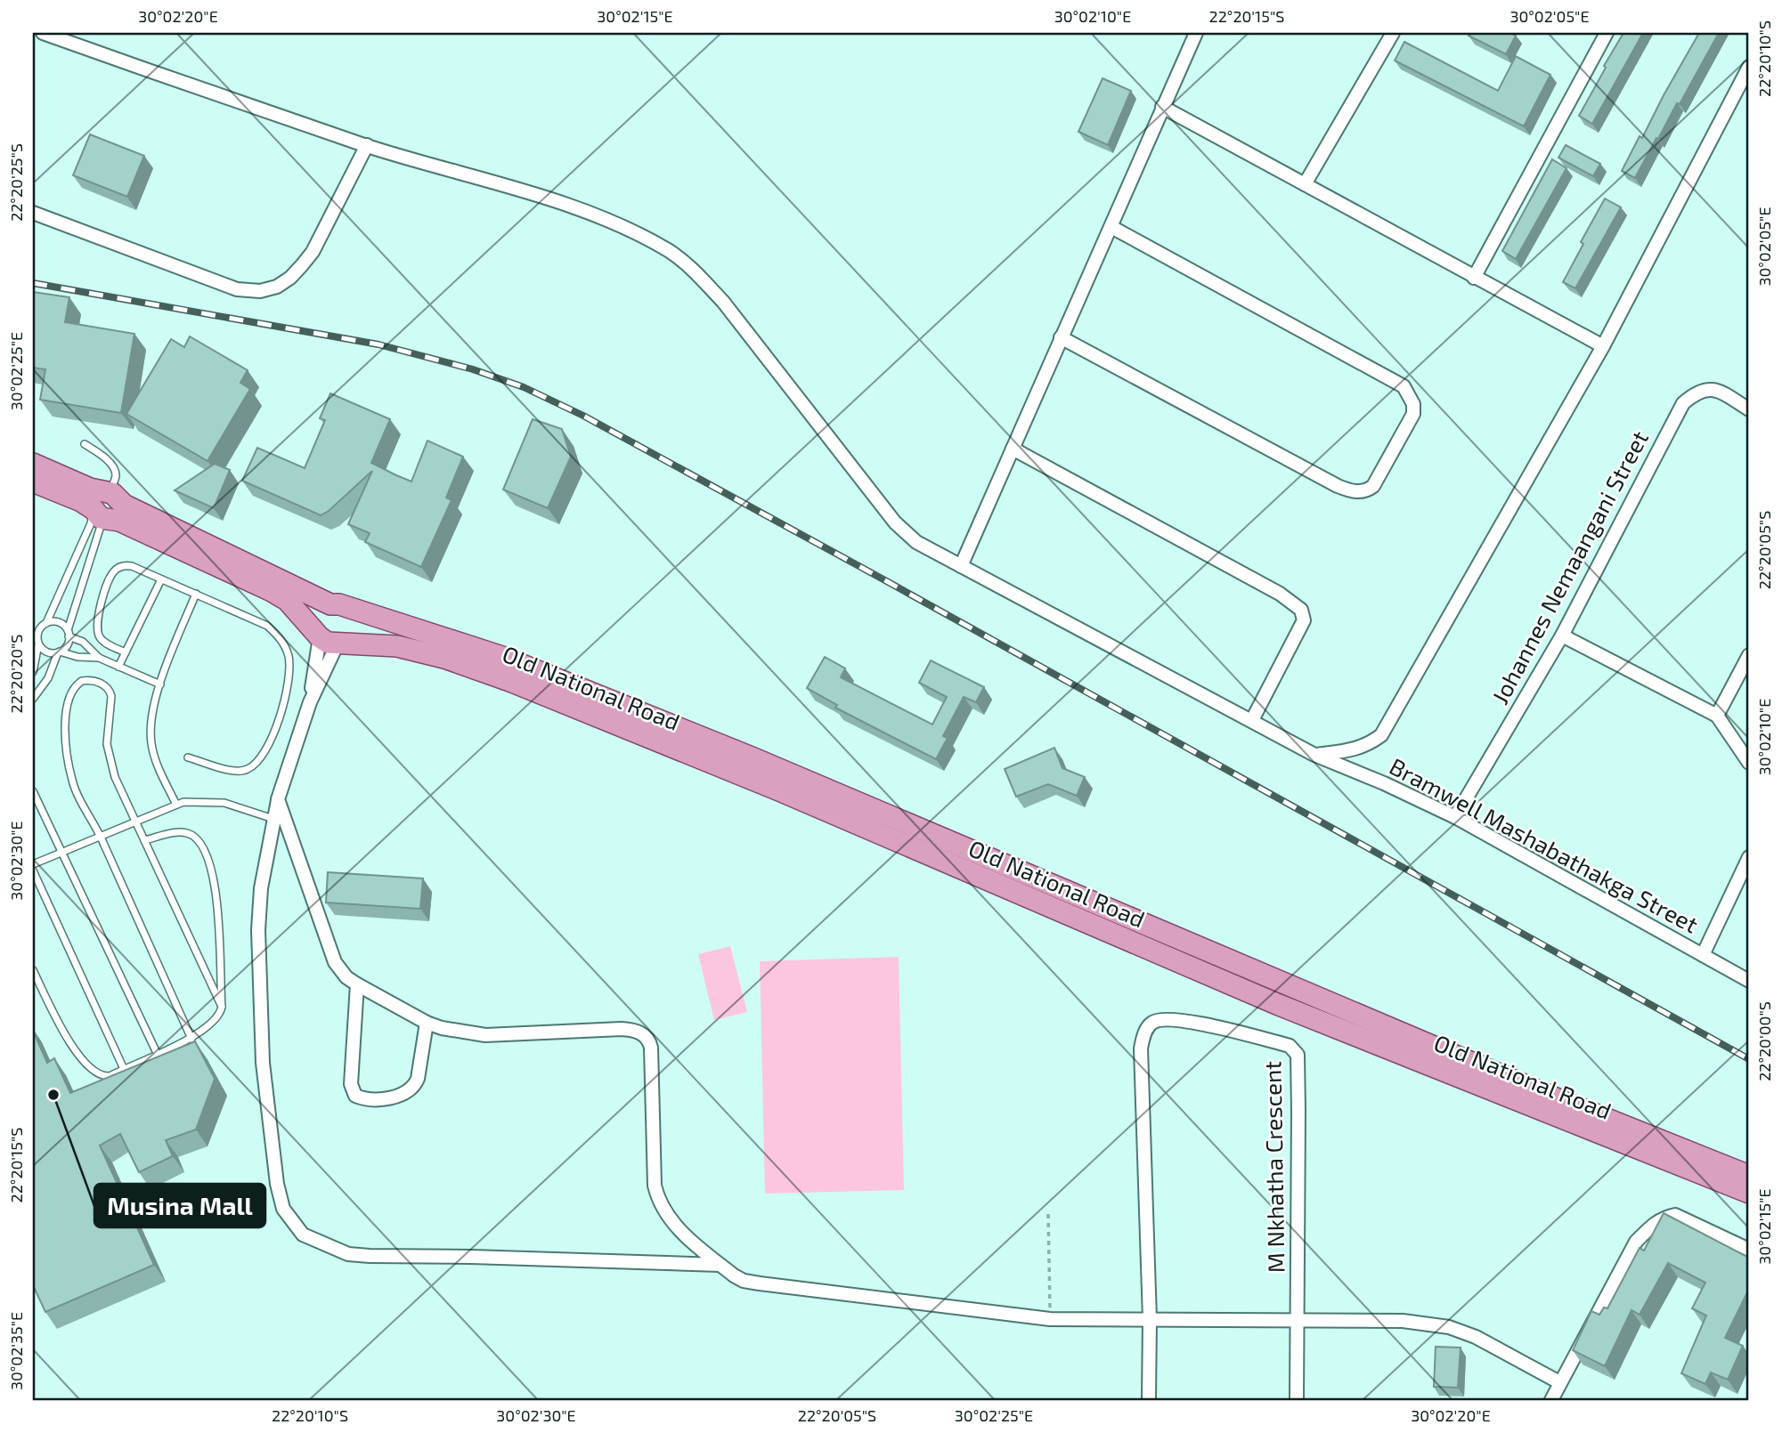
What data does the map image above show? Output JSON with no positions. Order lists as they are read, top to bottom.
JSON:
{
  "streets": {
    "main road": ["Old National Road"],
    "street": ["Johannes Nemaangani Street", "Bramwell Mashabathakga Street", "M Nkhatha Crescent"]
  },
  "crossings": [
    ["Johannes Nemaangani Street", "Bramwell Mashabathakga Street"]
  ],
  "places": ["Musina Mall"],
  "coordinates": [
    "30°02'20\"E",
    "30°02'15\"E",
    "30°02'10\"E",
    "22°20'15\"S",
    "30°02'05\"E",
    "22°20'10\"S",
    "22°20'25\"S",
    "30°02'25\"E",
    "22°20'05\"S",
    "22°20'20\"S",
    "30°02'30\"E",
    "22°20'00\"S",
    "30°02'35\"E"
  ]
}
